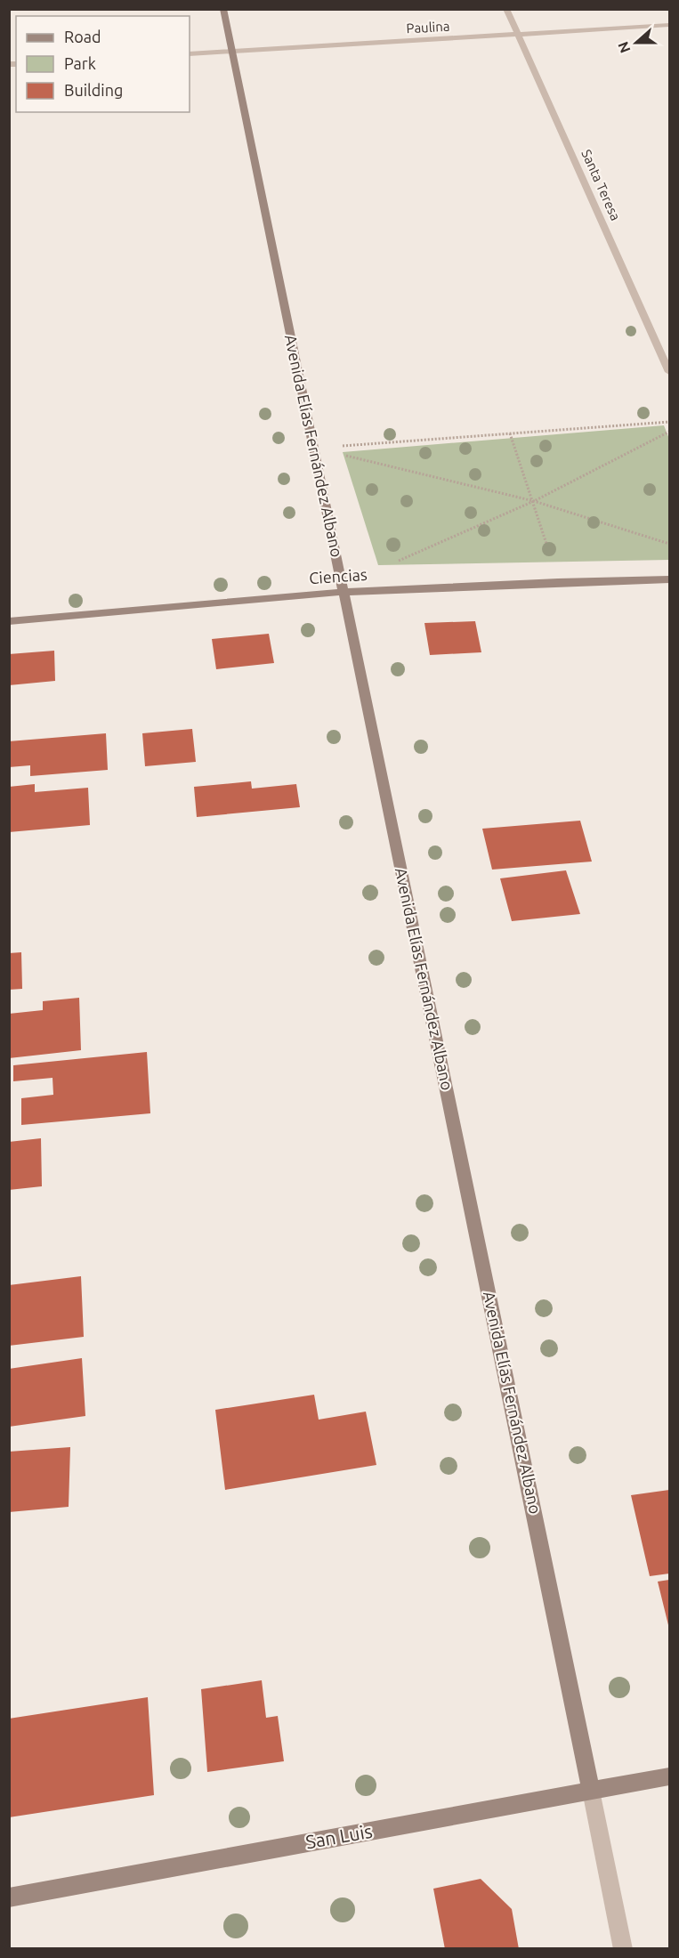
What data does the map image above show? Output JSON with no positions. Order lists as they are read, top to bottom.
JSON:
{
  "streets": {
    "street": [
      "Paulina",
      "Santa Teresa",
      "Avenida Elías Fernández Albano",
      "Ciencias",
      "San Luis"
    ]
  },
  "crossings": [
    ["Paulina", "Santa Teresa"],
    ["Paulina", "Avenida Elías Fernández Albano"],
    ["Avenida Elías Fernández Albano", "Ciencias"],
    ["Avenida Elías Fernández Albano", "San Luis"]
  ],
  "legend": ["Road", "Park", "Building"],
  "north": "left"
}
